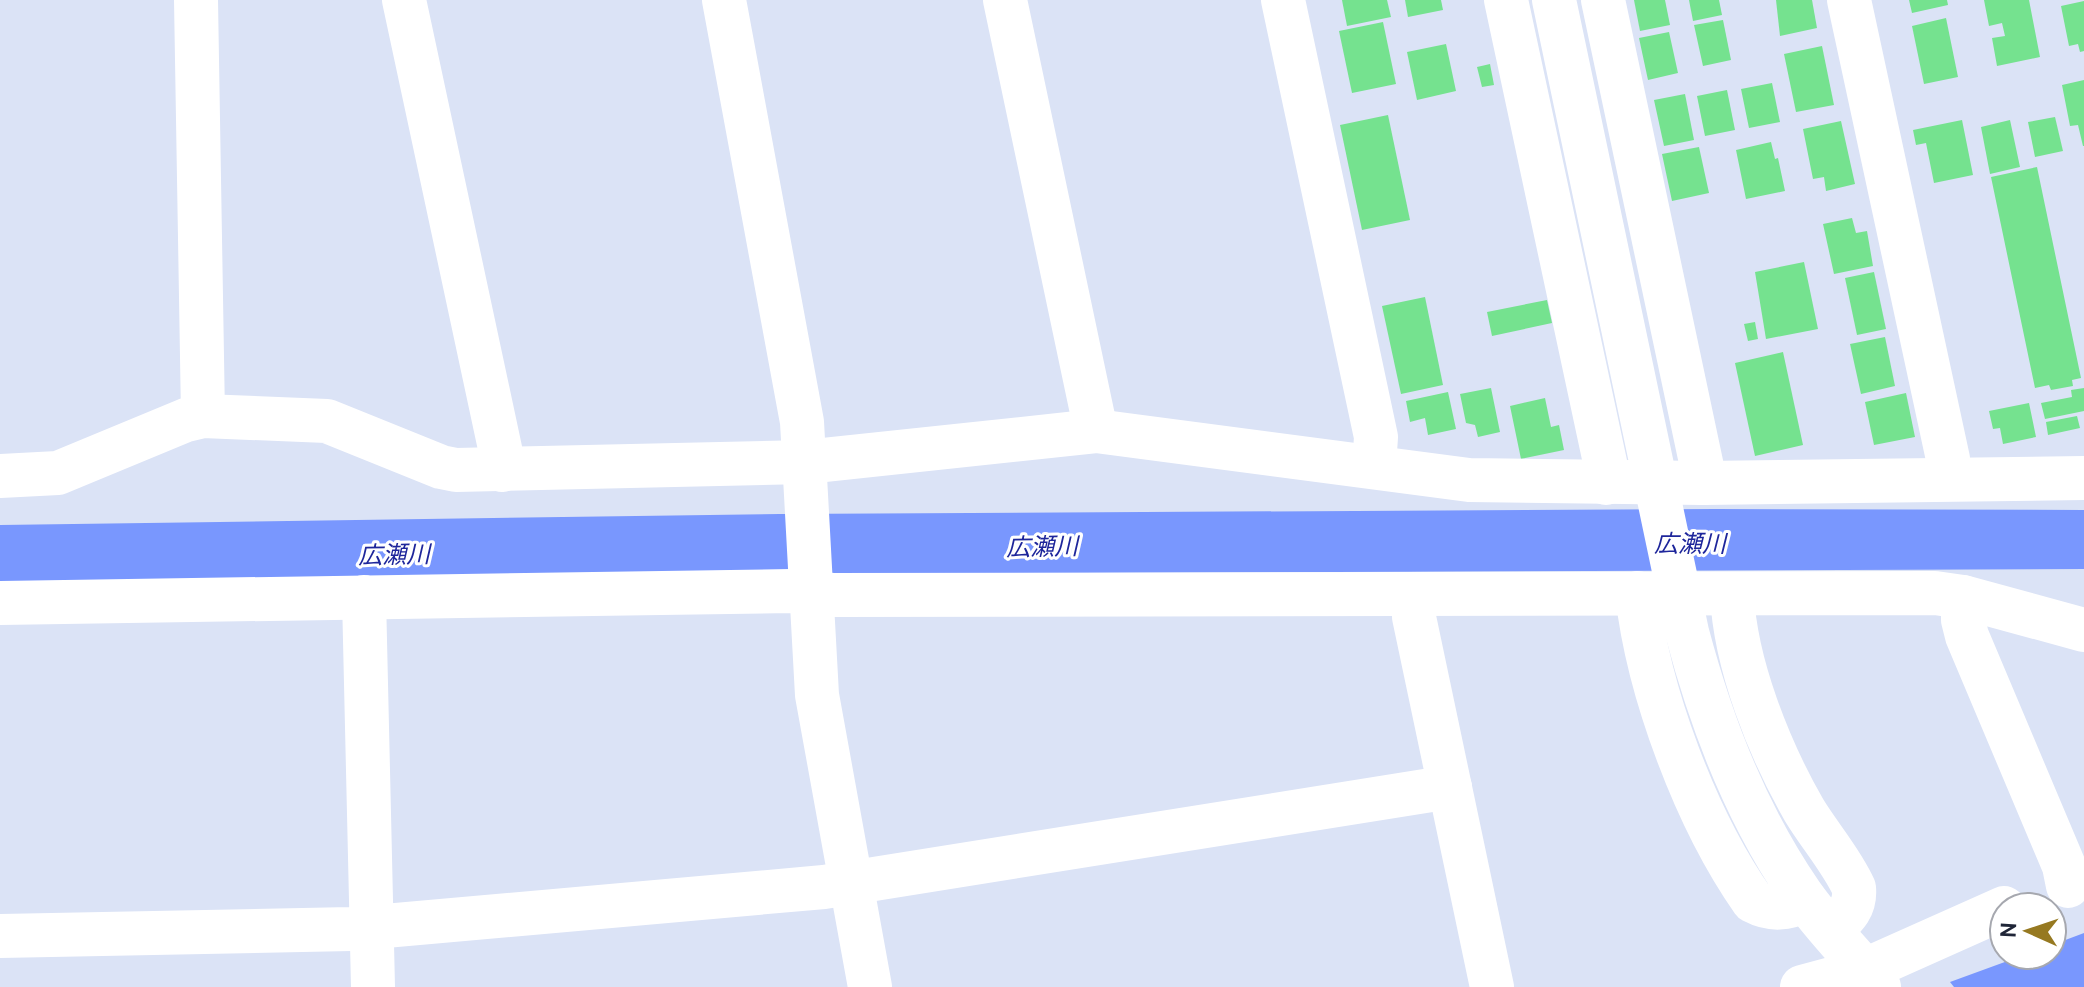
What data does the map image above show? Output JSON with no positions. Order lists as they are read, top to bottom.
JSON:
{
  "water": ["広瀬川"],
  "north": "left"
}
